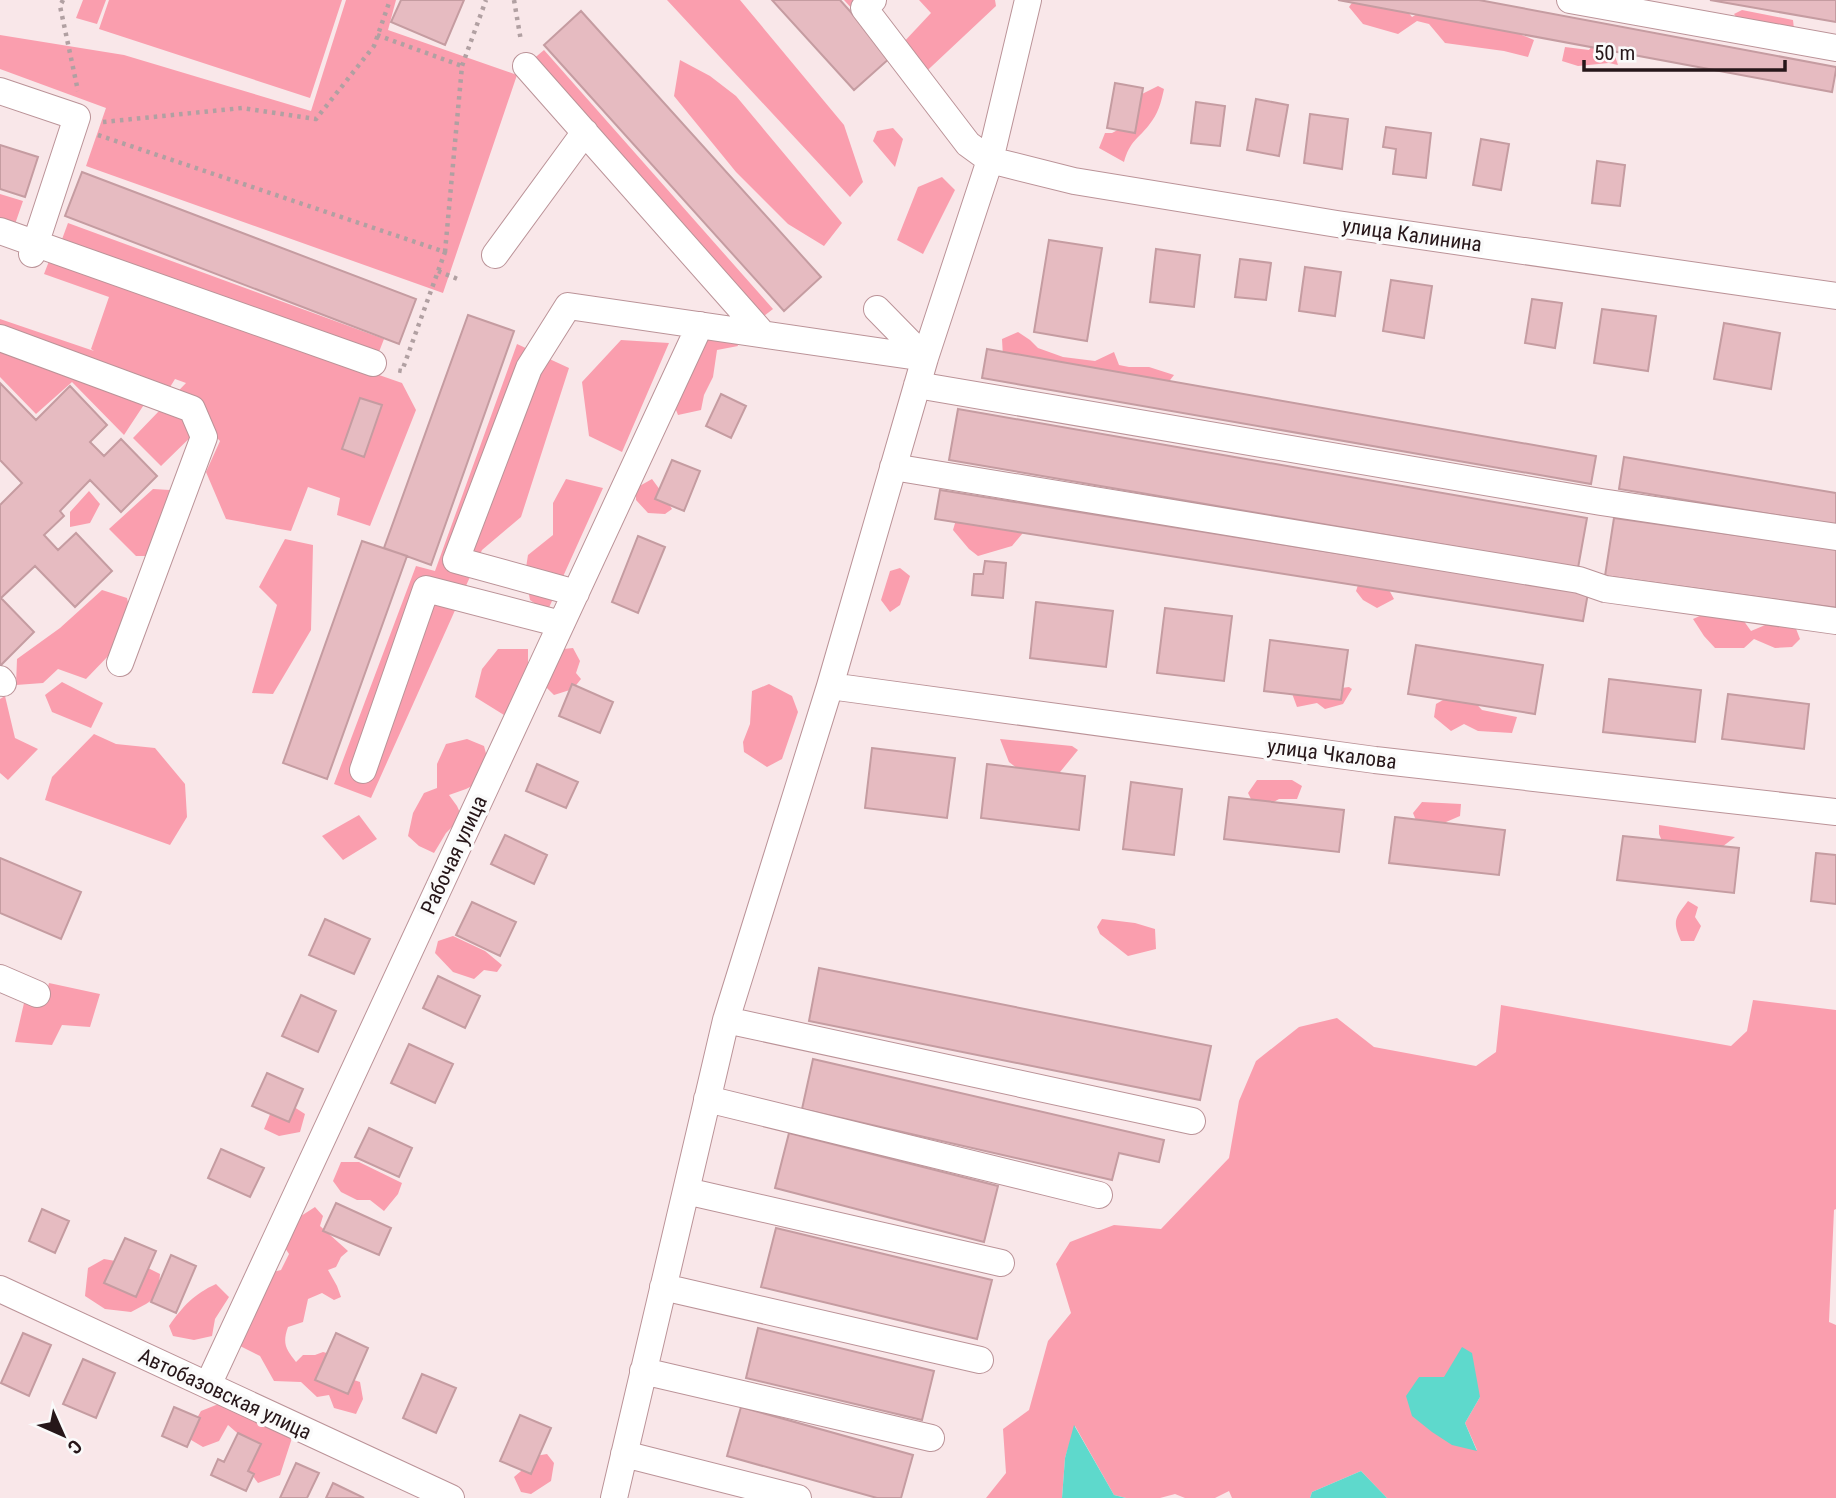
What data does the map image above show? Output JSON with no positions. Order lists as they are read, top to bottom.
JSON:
{
  "streets": {
    "street": [
      "улица Калинина",
      "улица Чкалова",
      "Рабочая улица",
      "Автобазовская улица"
    ]
  },
  "crossings": [
    ["Рабочая улица", "Автобазовская улица"]
  ],
  "scale_bar": "50 m",
  "north": "bottom right"
}
